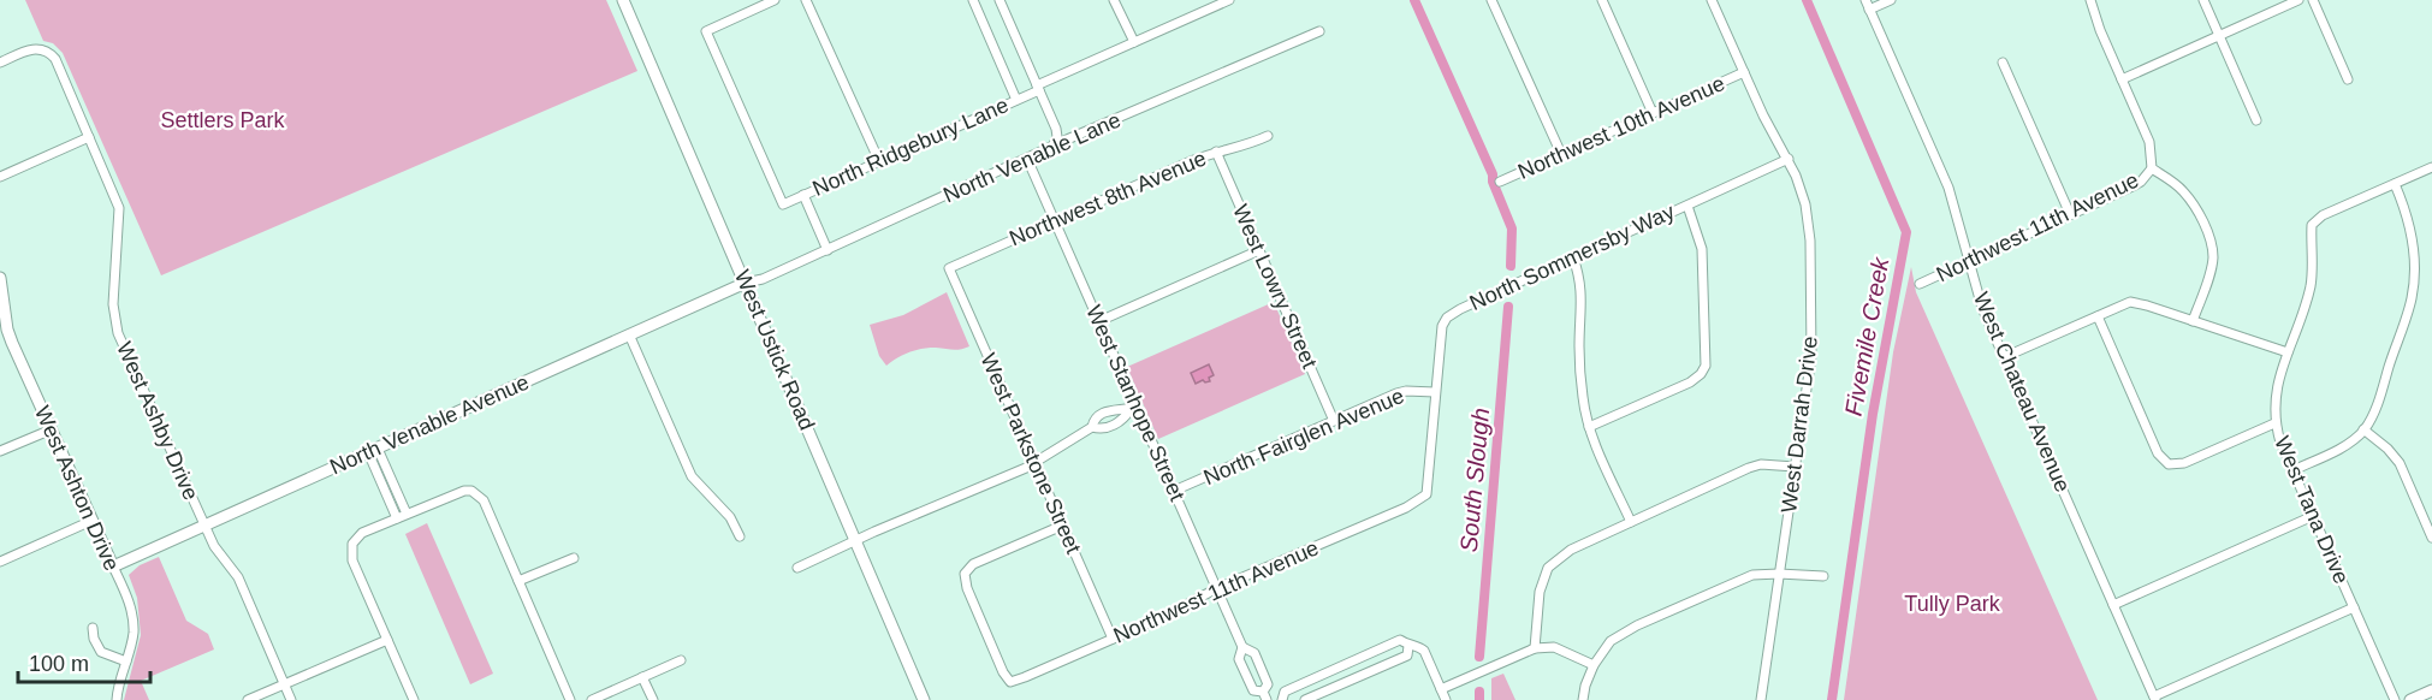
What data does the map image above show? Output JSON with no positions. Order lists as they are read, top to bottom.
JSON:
{
  "streets": {
    "street": [
      "Northwest 10th Avenue",
      "North Ridgebury Lane",
      "North Venable Lane",
      "Northwest 8th Avenue",
      "Northwest 11th Avenue",
      "North Sommersby Way",
      "West Lowry Street",
      "West Ustick Road",
      "West Chateau Avenue",
      "West Stanhope Street",
      "West Ashby Drive",
      "North Venable Avenue",
      "West Darrah Drive",
      "North Fairglen Avenue",
      "West Parkstone Street",
      "West Ashton Drive",
      "West Tana Drive"
    ]
  },
  "crossings": [
    ["Northwest 10th Avenue", "West Darrah Drive"],
    ["North Venable Lane", "West Ustick Road"],
    ["North Venable Lane", "West Stanhope Street"],
    ["North Venable Lane", "North Venable Avenue"],
    ["Northwest 8th Avenue", "West Lowry Street"],
    ["Northwest 8th Avenue", "West Stanhope Street"],
    ["Northwest 8th Avenue", "West Parkstone Street"],
    ["Northwest 11th Avenue", "North Sommersby Way"],
    ["Northwest 11th Avenue", "West Chateau Avenue"],
    ["Northwest 11th Avenue", "West Stanhope Street"],
    ["Northwest 11th Avenue", "West Parkstone Street"],
    ["North Sommersby Way", "West Darrah Drive"],
    ["North Sommersby Way", "North Fairglen Avenue"],
    ["West Lowry Street", "North Fairglen Avenue"],
    ["West Ustick Road", "North Venable Avenue"],
    ["West Stanhope Street", "North Fairglen Avenue"],
    ["West Ashby Drive", "North Venable Avenue"],
    ["North Venable Avenue", "West Ashton Drive"]
  ],
  "water": ["Fivemile Creek", "South Slough"],
  "parks": ["Settlers Park", "Tully Park"],
  "scale_bar": "100 m"
}
